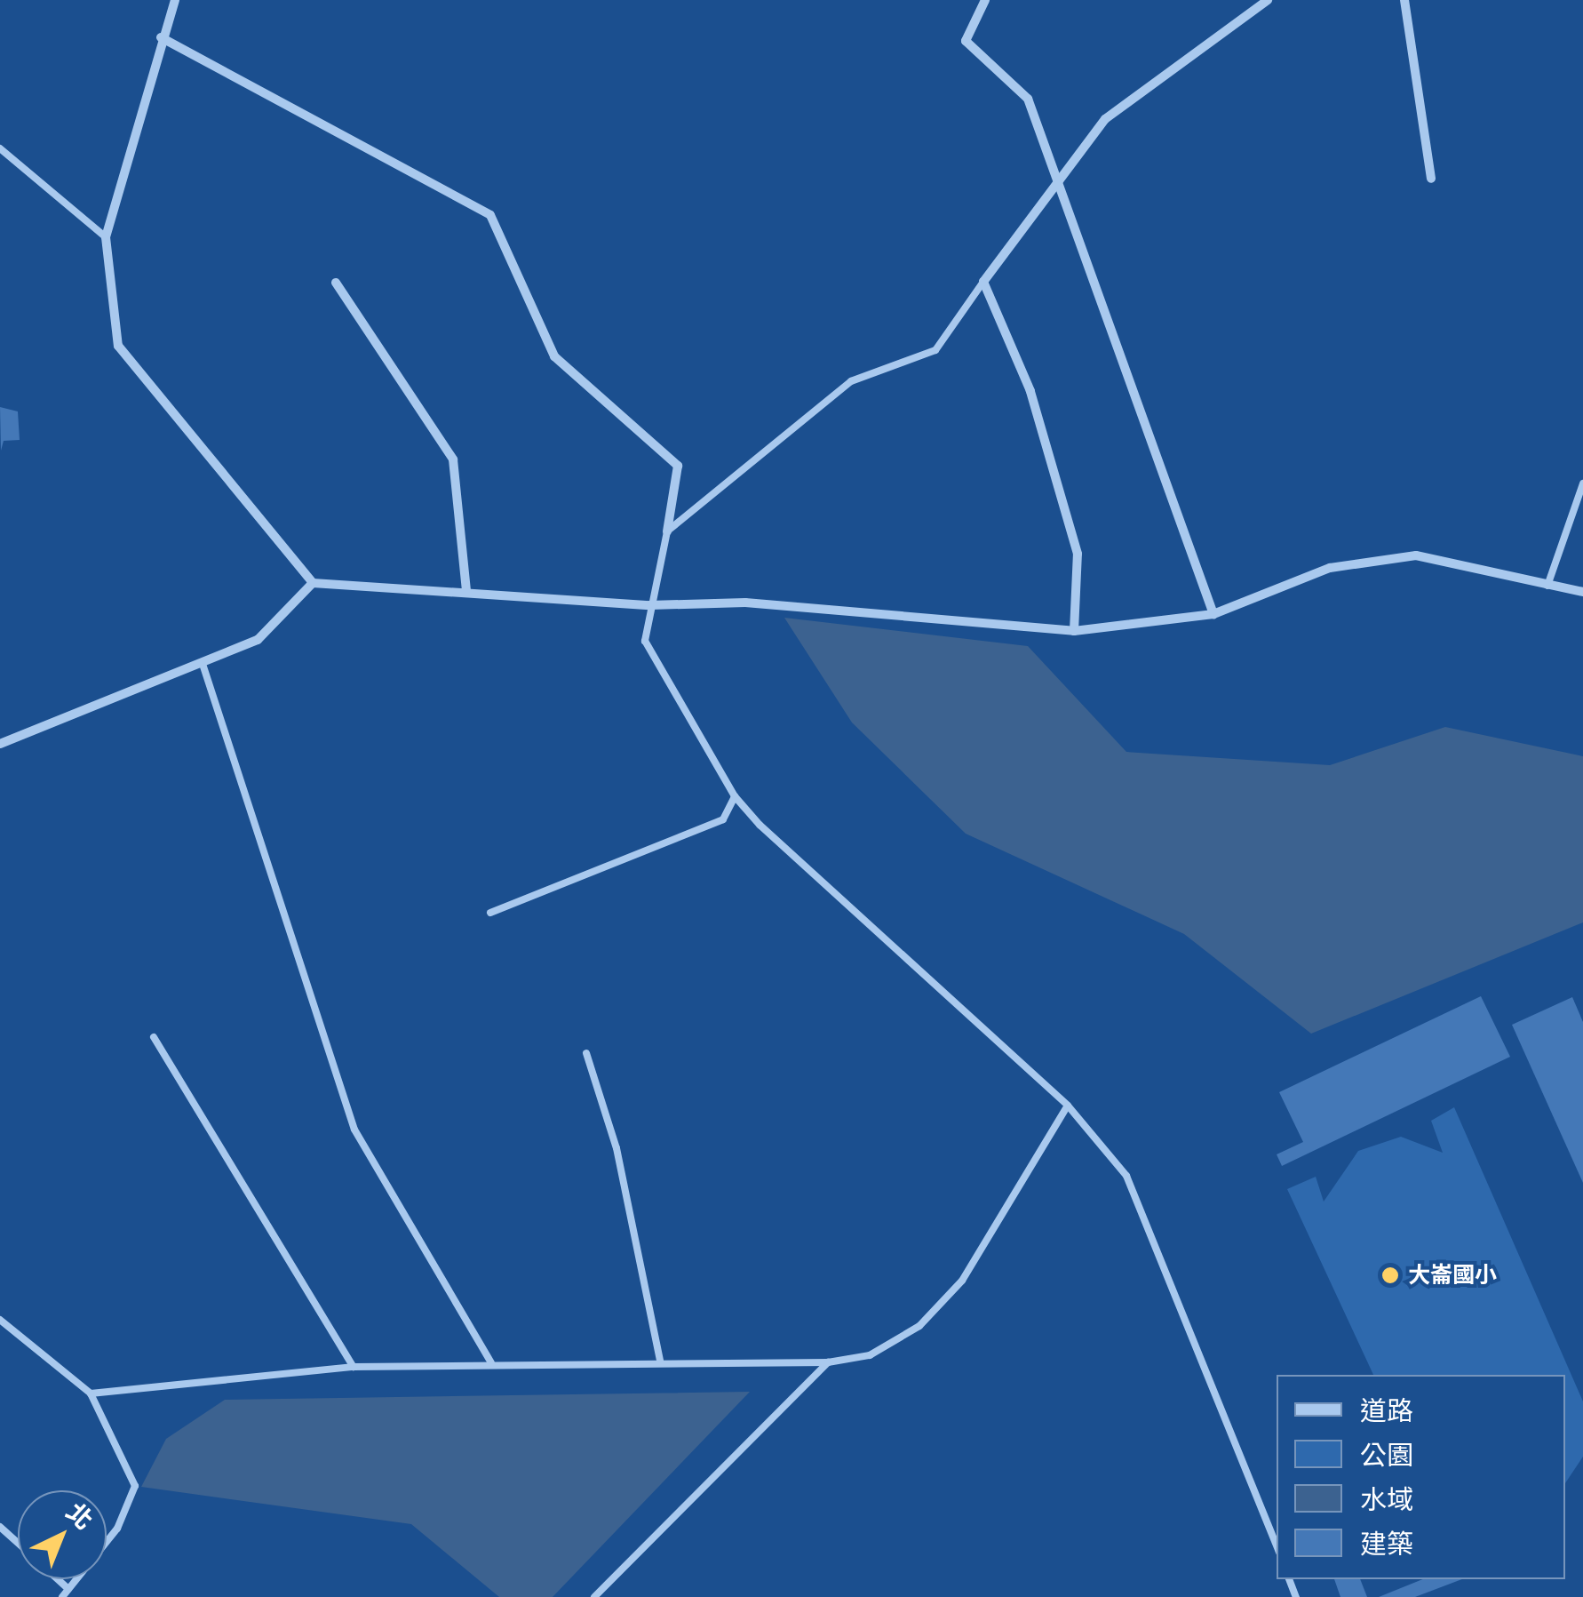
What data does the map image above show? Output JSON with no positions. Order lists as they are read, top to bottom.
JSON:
{
  "places": ["大崙國小"],
  "legend": [
    "道路",
    "公園",
    "水域",
    "建築"
  ],
  "north": "top right"
}
